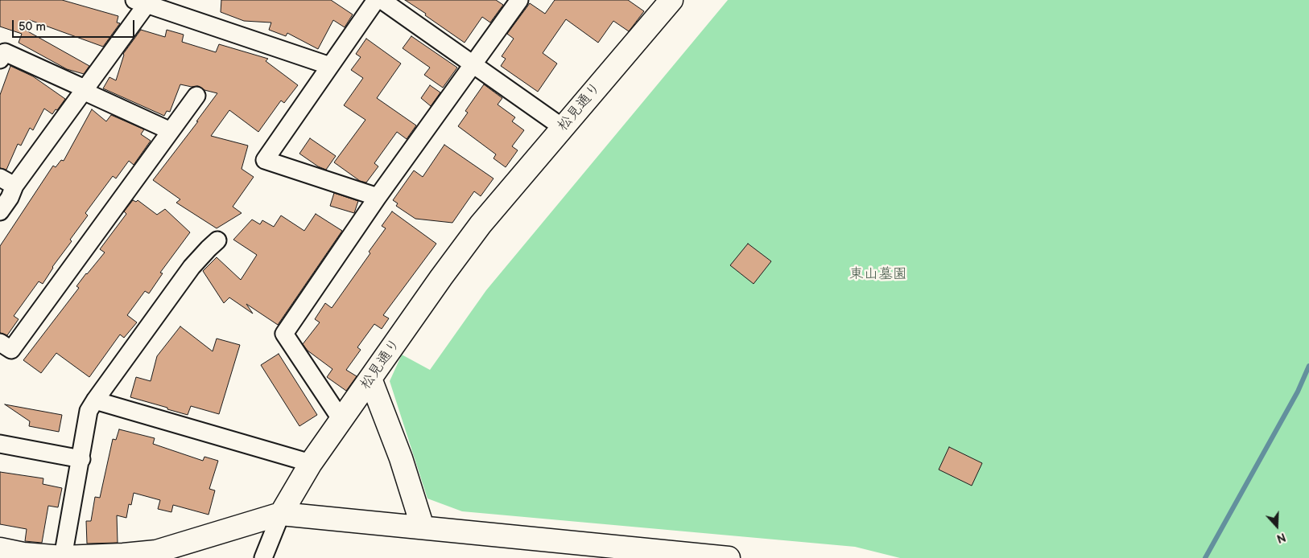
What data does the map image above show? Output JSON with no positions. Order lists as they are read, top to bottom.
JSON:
{
  "streets": {
    "street": ["松見通り"]
  },
  "parks": ["東山墓園"],
  "scale_bar": "50 m",
  "north": "bottom"
}
